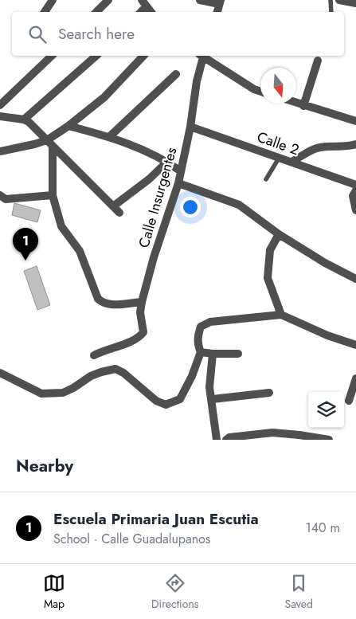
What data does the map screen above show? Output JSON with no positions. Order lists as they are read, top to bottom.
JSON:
{
  "streets": {
    "street": ["Calle 2", "Calle Insurgentes"]
  },
  "crossings": [
    ["Calle 2", "Calle Insurgentes"]
  ],
  "north": "bottom",
  "page": {
    "search": "Search here",
    "pins": "1",
    "heading": "Nearby",
    "list": [
      {
        "mark": "1",
        "name": "Escuela Primaria Juan Escutia",
        "note": "School · Calle Guadalupanos",
        "value": "140 m"
      }
    ],
    "nav": ["Map", "Directions", "Saved"]
  }
}
